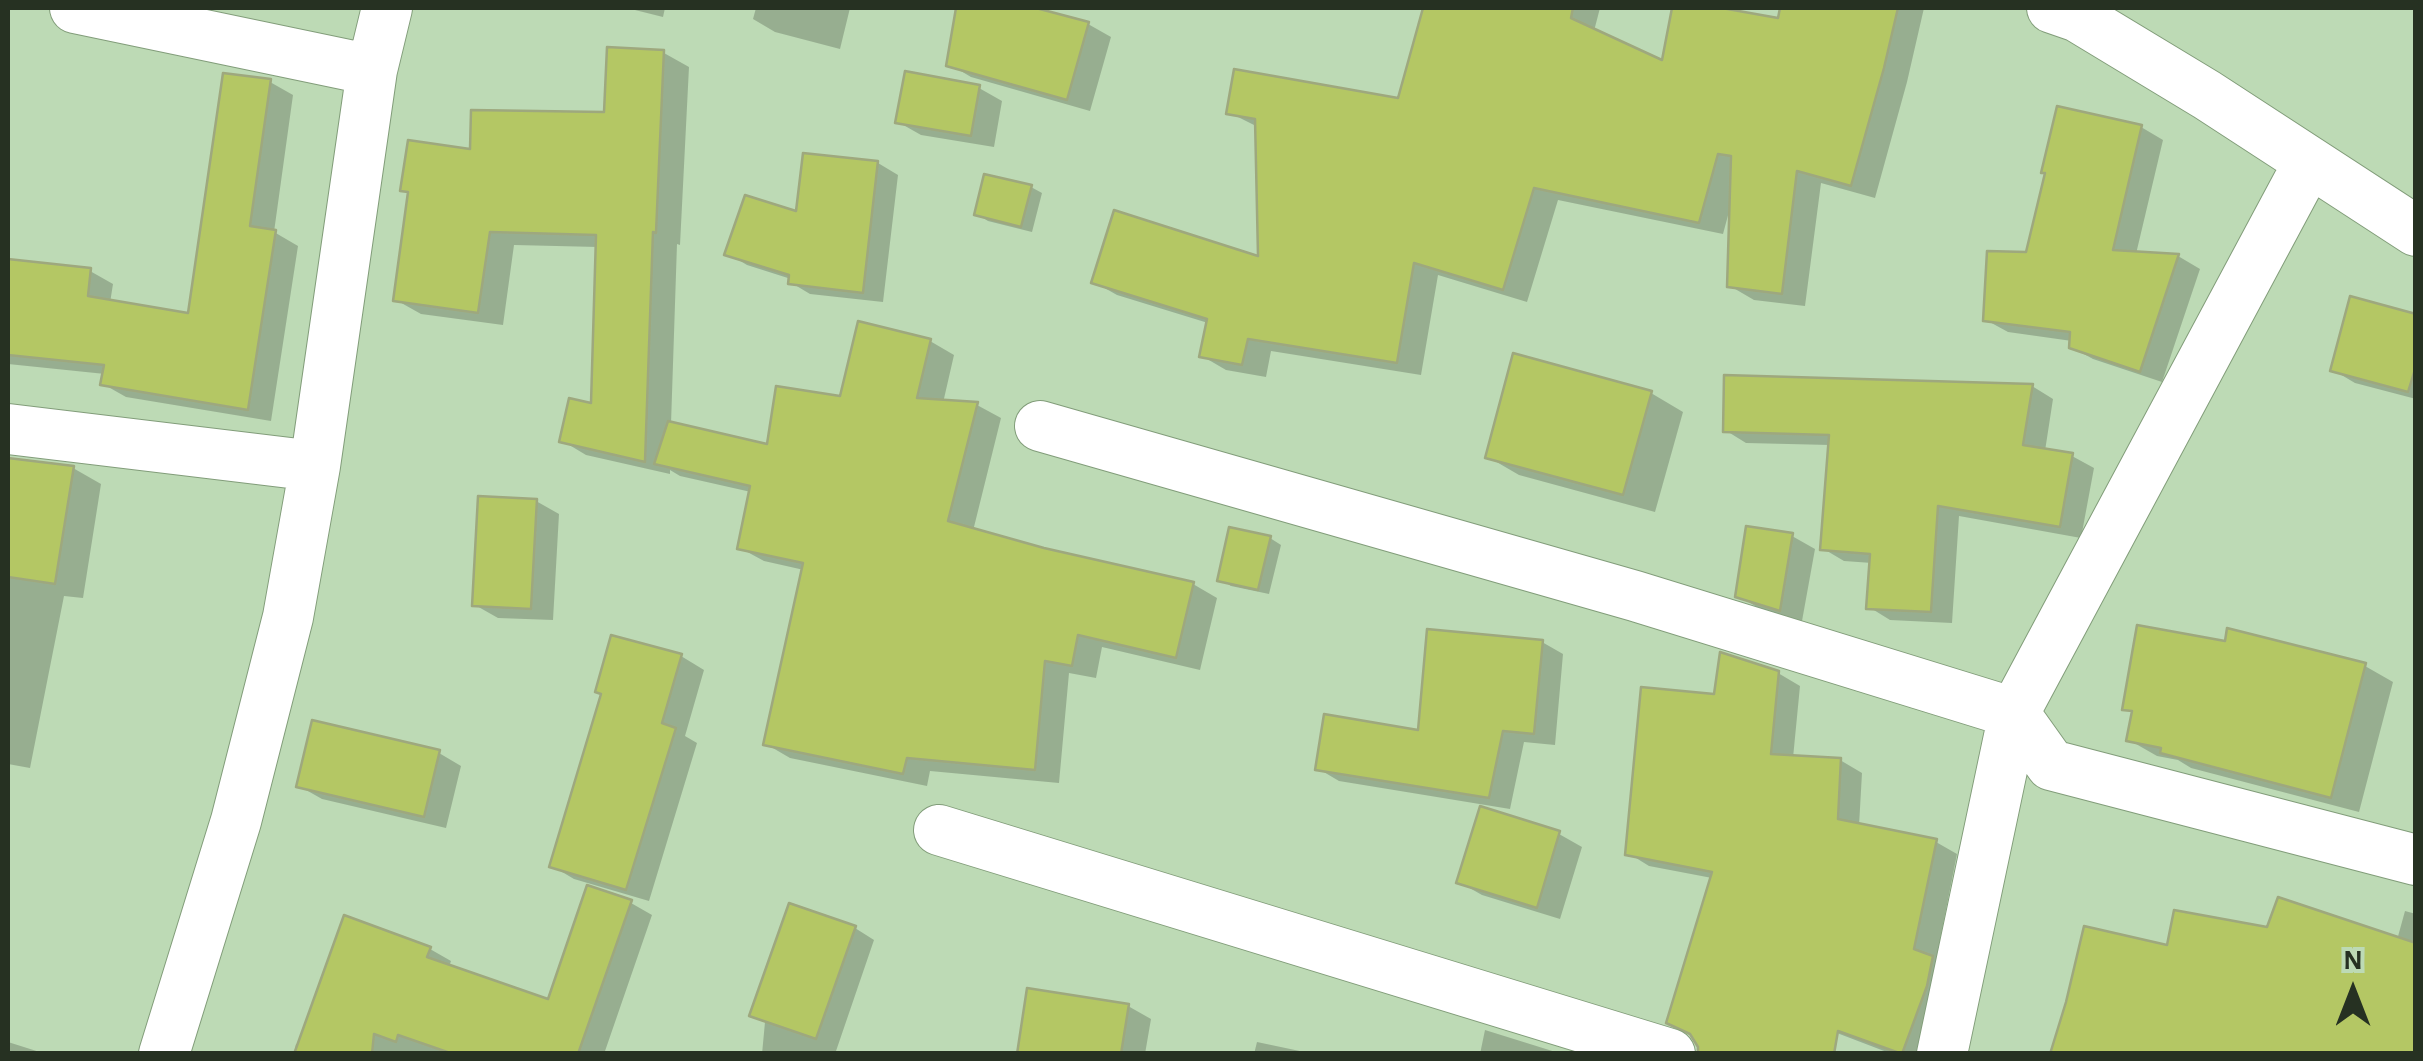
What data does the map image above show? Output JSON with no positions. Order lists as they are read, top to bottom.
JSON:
{
  "north": "top"
}
